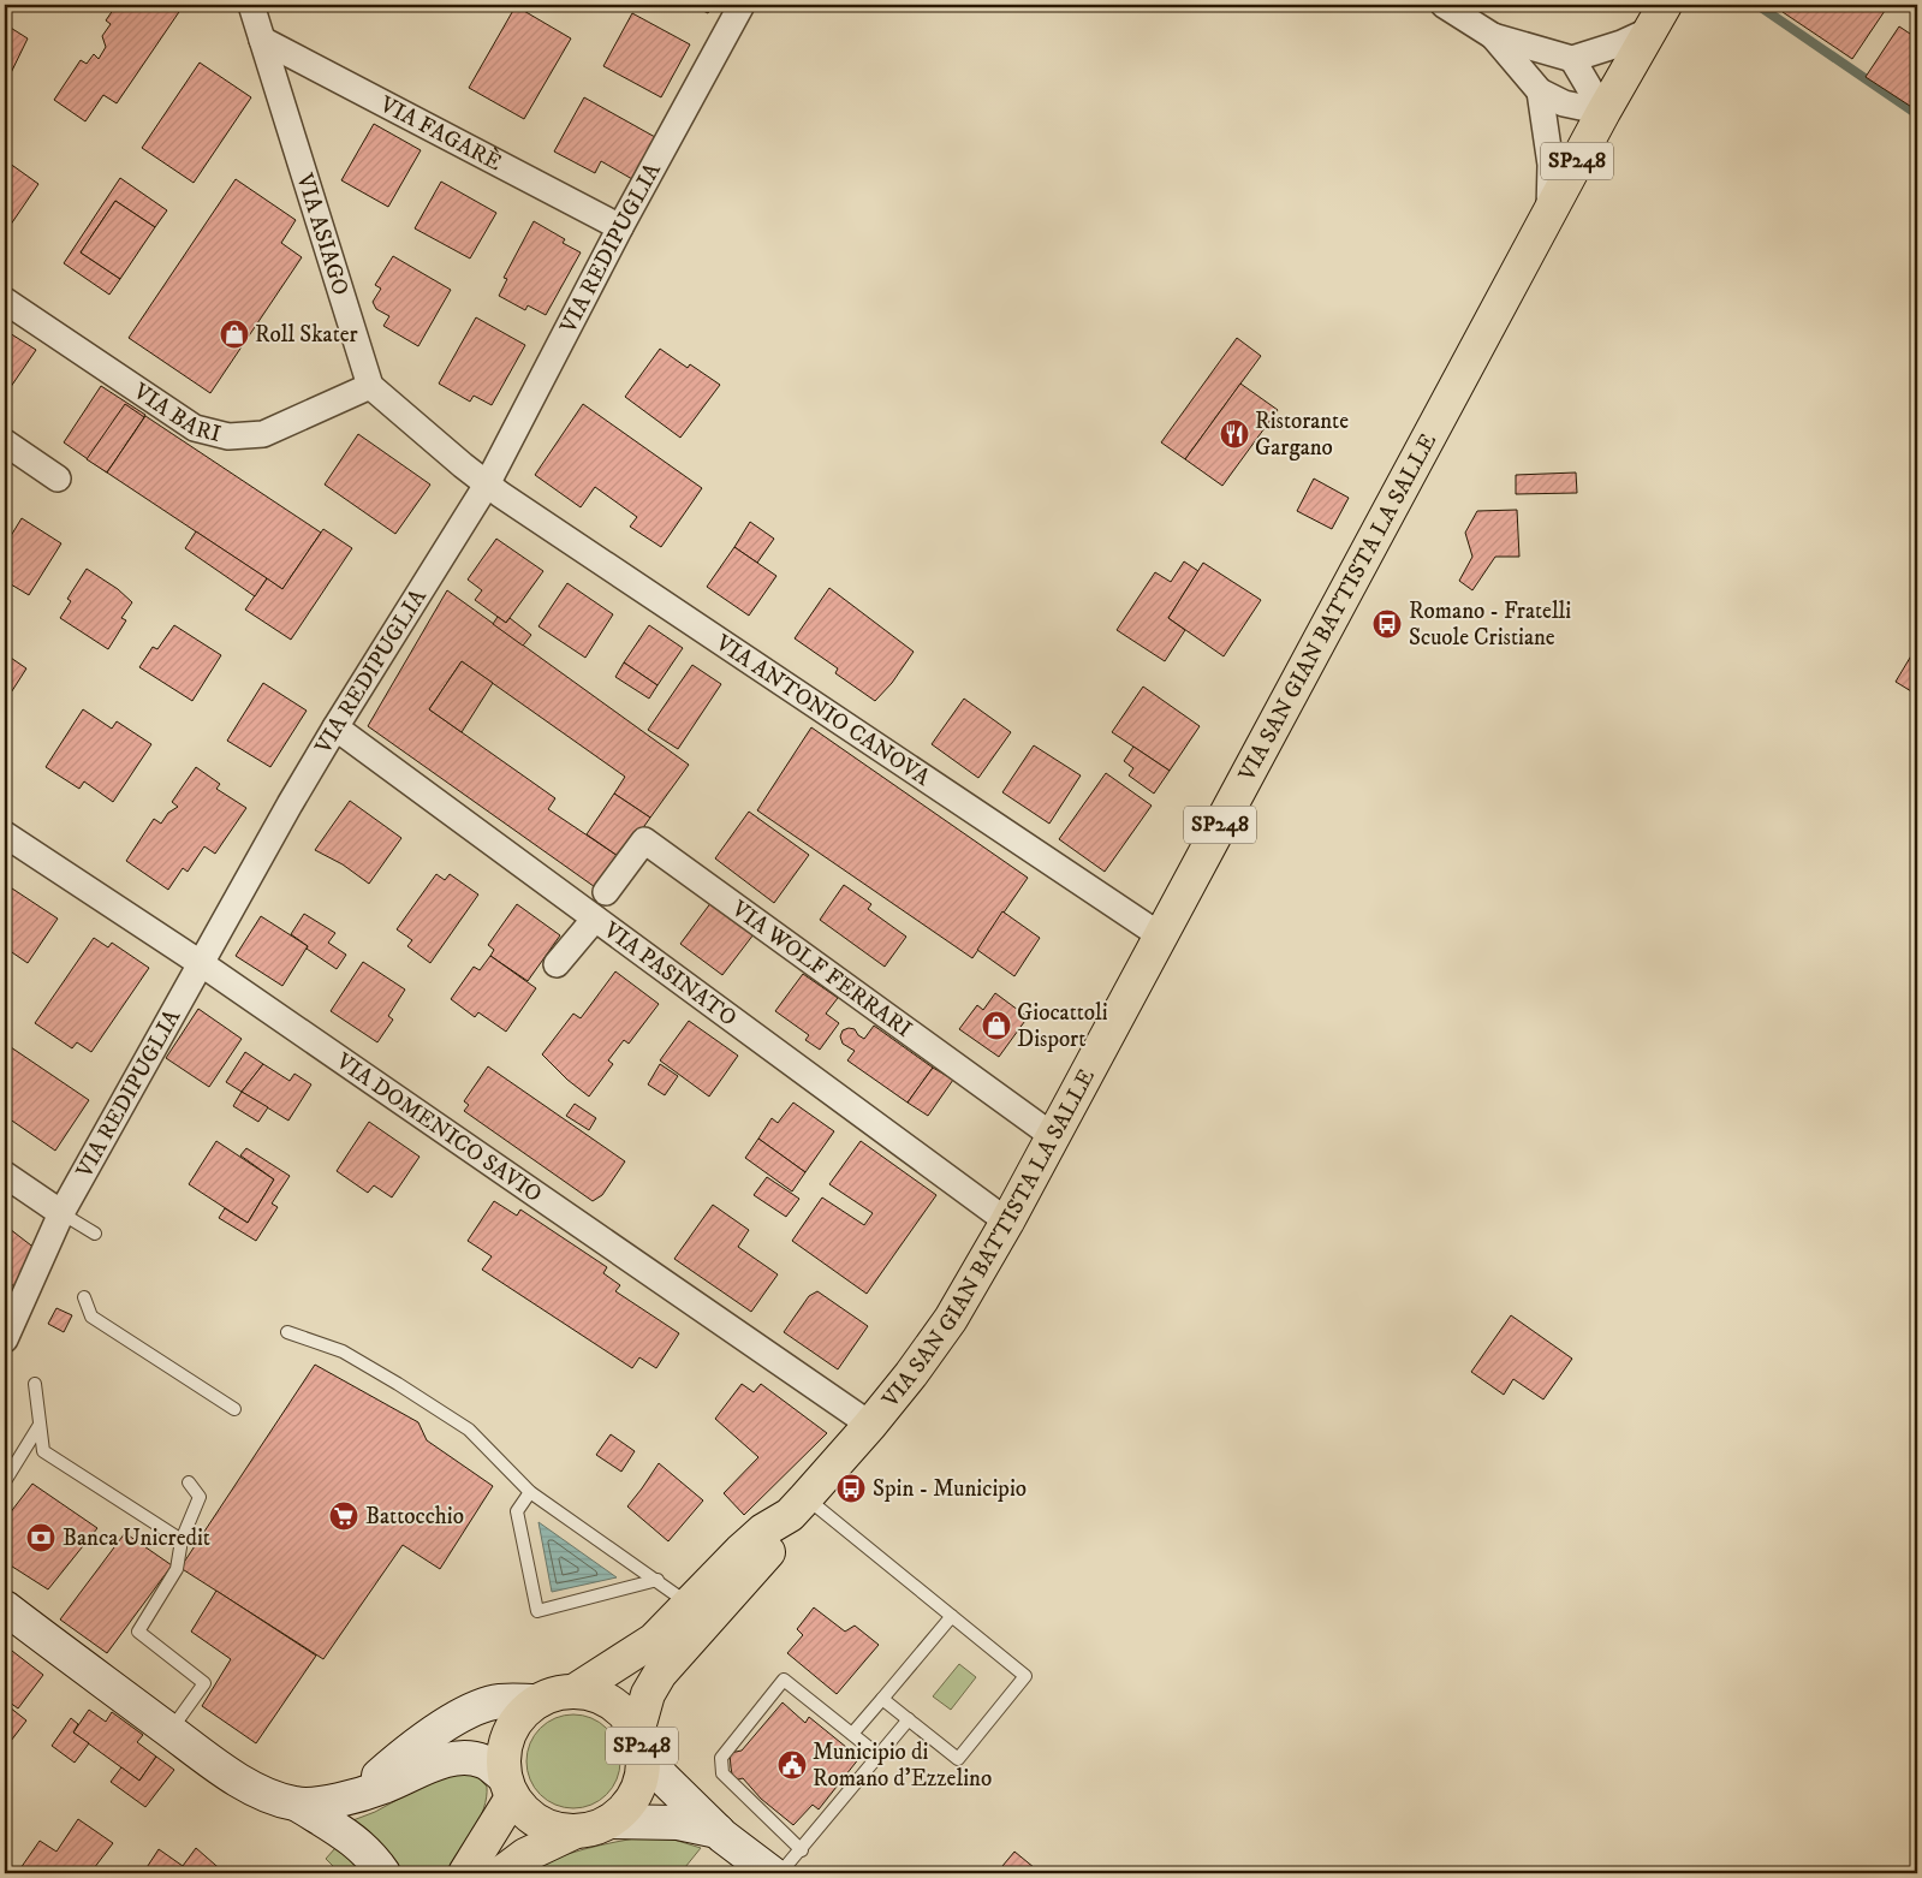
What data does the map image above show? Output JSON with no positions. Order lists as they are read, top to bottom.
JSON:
{
  "streets": {
    "main road": ["SP248", "VIA SAN GIAN BATTISTA LA SALLE"],
    "street": [
      "VIA FAGARÈ",
      "VIA ASIAGO",
      "VIA REDIPUGLIA",
      "VIA BARI",
      "VIA ANTONIO CANOVA",
      "VIA WOLF FERRARI",
      "VIA PASINATO",
      "VIA DOMENICO SAVIO"
    ]
  },
  "crossings": [
    ["VIA FAGARÈ", "VIA ASIAGO"],
    ["VIA FAGARÈ", "VIA REDIPUGLIA"],
    ["SP248", "VIA SAN GIAN BATTISTA LA SALLE"],
    ["VIA ASIAGO", "VIA BARI"],
    ["VIA REDIPUGLIA", "VIA ANTONIO CANOVA"],
    ["VIA REDIPUGLIA", "VIA PASINATO"],
    ["VIA REDIPUGLIA", "VIA DOMENICO SAVIO"],
    ["VIA SAN GIAN BATTISTA LA SALLE", "VIA ANTONIO CANOVA"],
    ["VIA SAN GIAN BATTISTA LA SALLE", "VIA WOLF FERRARI"],
    ["VIA SAN GIAN BATTISTA LA SALLE", "VIA PASINATO"],
    ["VIA SAN GIAN BATTISTA LA SALLE", "VIA DOMENICO SAVIO"]
  ],
  "places": {
    "shop": ["Roll Skater", "Giocattoli Disport"],
    "restaurant": ["Ristorante Gargano"],
    "bus stop": ["Romano - Fratelli Scuole Cristiane", "Spin - Municipio"],
    "supermarket": ["Battocchio"],
    "bank": ["Banca Unicredit"],
    "public building": ["Municipio di Romano d'Ezzelino"]
  }
}
